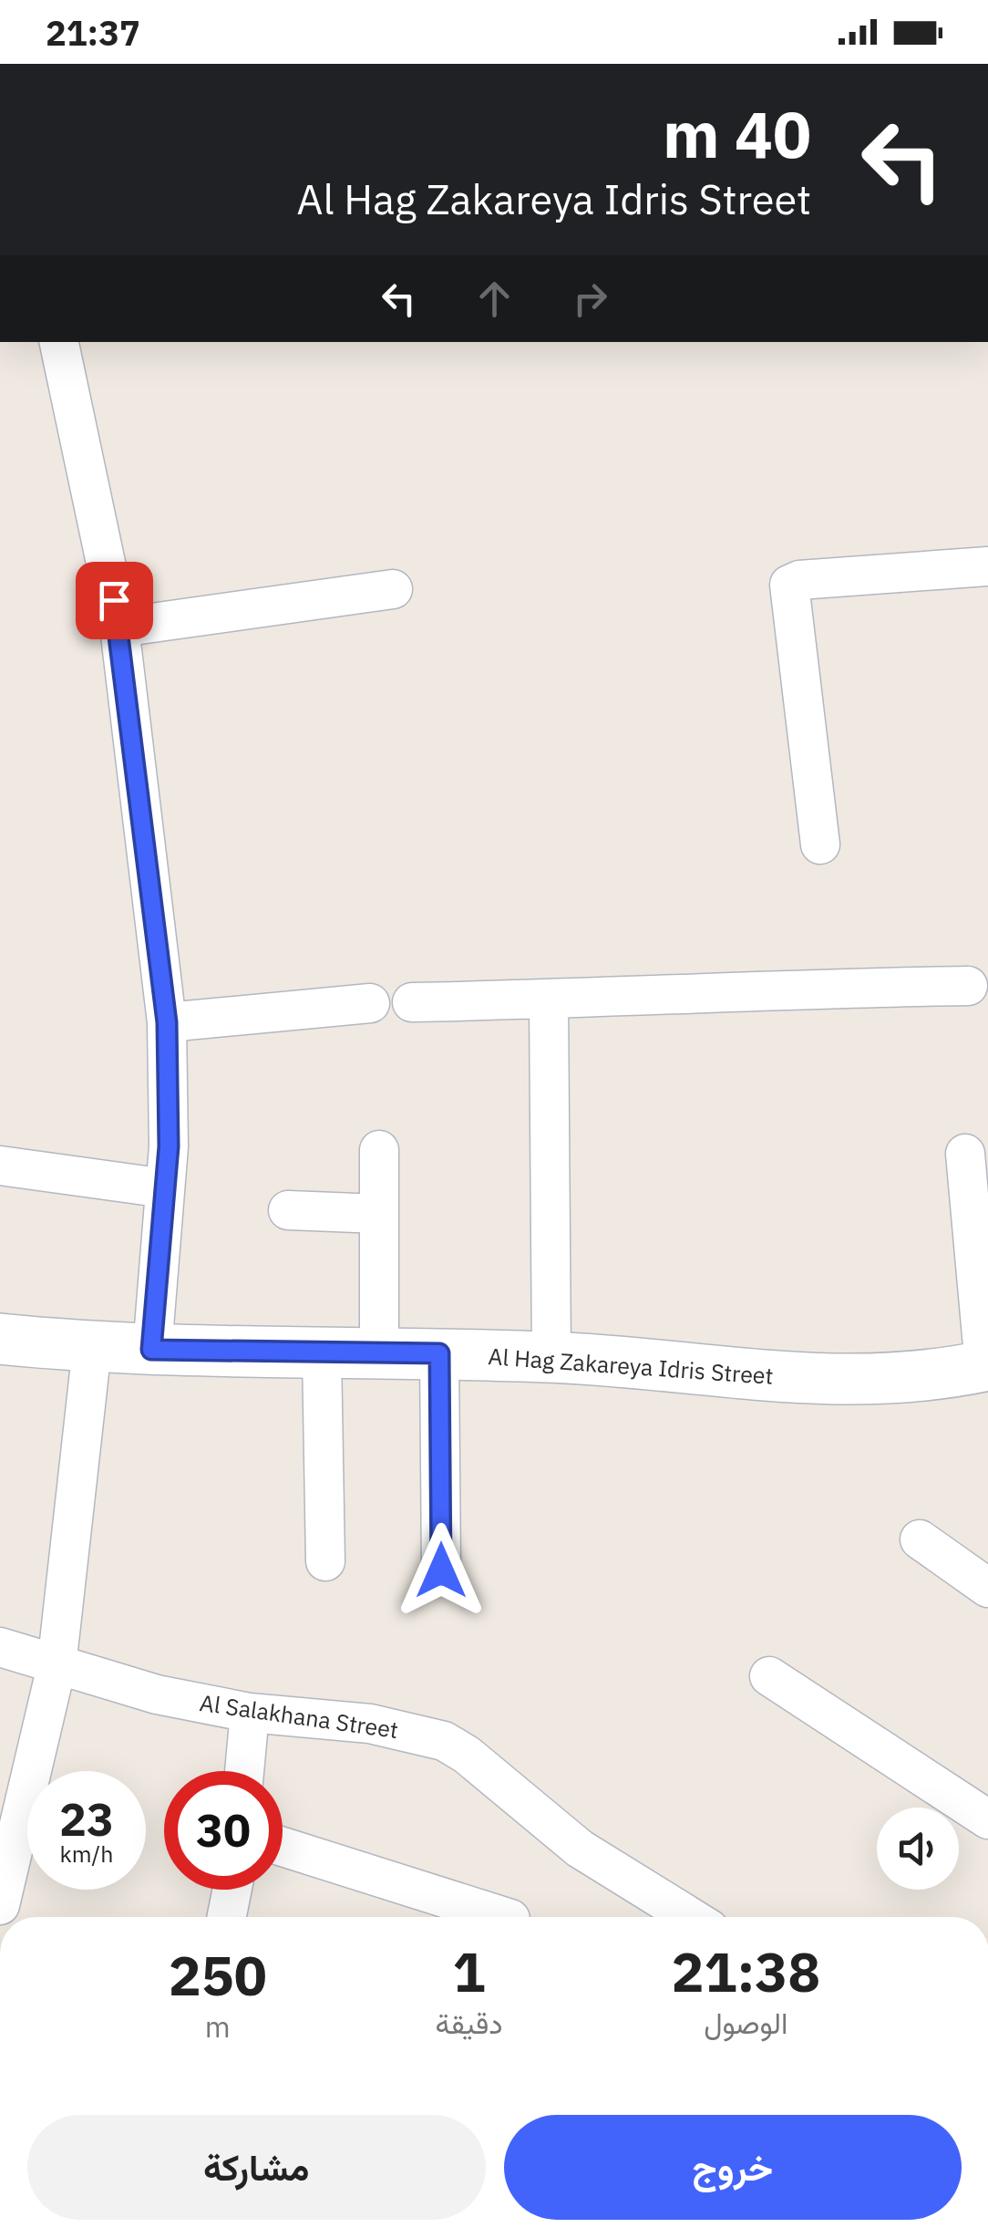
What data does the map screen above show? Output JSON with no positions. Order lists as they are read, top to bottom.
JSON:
{
  "streets": {
    "street": ["Al Hag Zakareya Idris Street", "Al Salakhana Street"]
  },
  "page": {
    "status": "21:37",
    "turn": ["40 m", "Al Hag Zakareya Idris Street"],
    "speed": "23 km/h",
    "limit": "30",
    "eta": [
      "21:38",
      "الوصول",
      "1",
      "دقيقة",
      "250",
      "m"
    ],
    "buttons": ["خروج", "مشاركة"]
  }
}
